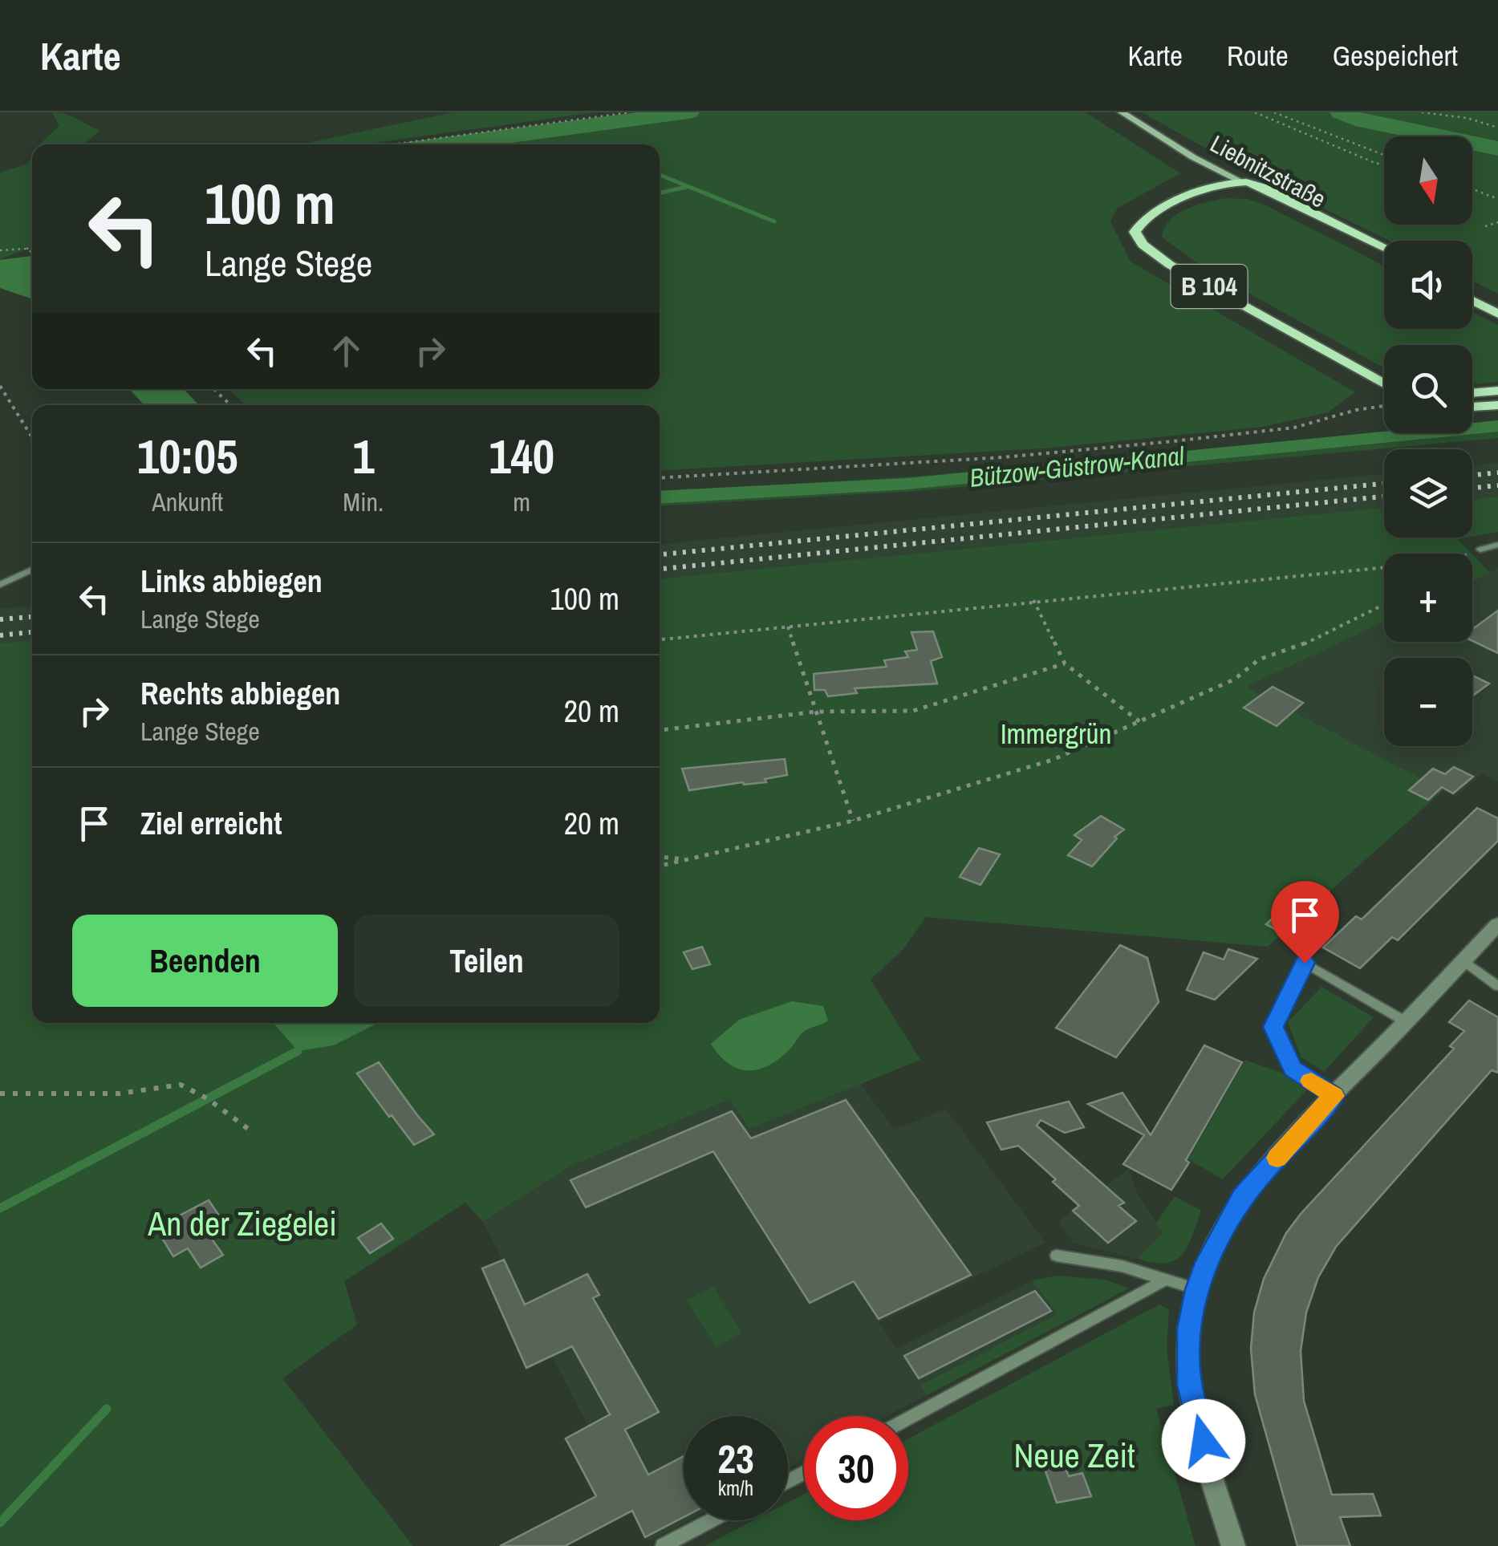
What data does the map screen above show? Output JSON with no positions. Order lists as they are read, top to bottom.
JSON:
{
  "streets": {
    "main road": ["Liebnitzstraße", "B 104"]
  },
  "crossings": [
    ["Liebnitzstraße", "B 104"]
  ],
  "water": ["Bützow-Güstrow-Kanal"],
  "parks": ["Immergrün", "An der Ziegelei", "Neue Zeit"],
  "north": "bottom",
  "page": {
    "header": "Karte",
    "nav": ["Karte", "Route", "Gespeichert"],
    "map_buttons": ["+", "−"],
    "turn": ["100 m", "Lange Stege"],
    "eta": [
      "10:05",
      "Ankunft",
      "1",
      "Min.",
      "140",
      "m"
    ],
    "list": [
      {
        "name": "Links abbiegen",
        "note": "Lange Stege",
        "value": "100 m"
      },
      {
        "name": "Rechts abbiegen",
        "note": "Lange Stege",
        "value": "20 m"
      },
      {
        "name": "Ziel erreicht",
        "value": "20 m"
      }
    ],
    "buttons": ["Beenden", "Teilen"],
    "speed": "23 km/h",
    "limit": "30"
  }
}
